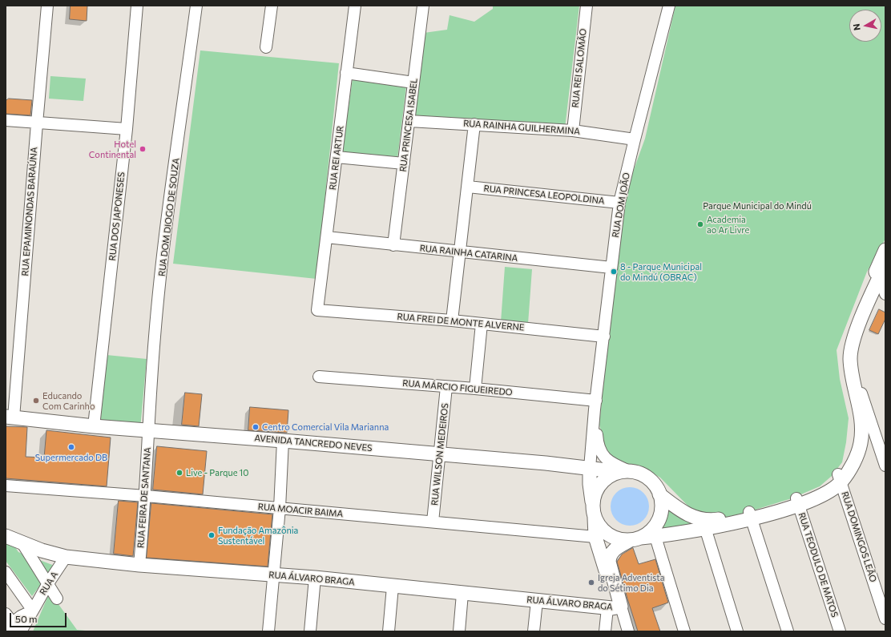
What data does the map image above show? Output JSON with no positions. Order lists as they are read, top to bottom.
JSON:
{
  "streets": {
    "main road": ["RUA DOM JOÃO", "AVENIDA TANCREDO NEVES", "RUA ÁLVARO BRAGA"],
    "street": [
      "RUA REI SALOMÃO",
      "RUA PRINCESA ISABEL",
      "RUA RAINHA GUILHERMINA",
      "RUA REI ARTUR",
      "RUA PRINCESA LEOPOLDINA",
      "RUA EPAMINONDAS BARAÚNA",
      "RUA DOS JAPONESES",
      "RUA DOM DIOGO DE SOUZA",
      "RUA RAINHA CATARINA",
      "RUA FREI DE MONTE ALVERNE",
      "RUA MÁRCIO FIGUEIREDO",
      "RUA WILSON MEDEIROS",
      "RUA FEIRA DE SANTANA",
      "RUA MOACIR BAIMA",
      "RUA DOMINGOS LEÃO",
      "RUA TEODULO DE MATOS",
      "RUA A"
    ]
  },
  "crossings": [
    ["RUA REI SALOMÃO", "RUA RAINHA GUILHERMINA"],
    ["RUA PRINCESA ISABEL", "RUA RAINHA GUILHERMINA"],
    ["RUA PRINCESA ISABEL", "RUA RAINHA CATARINA"],
    ["RUA RAINHA GUILHERMINA", "RUA DOM JOÃO"],
    ["RUA REI ARTUR", "RUA RAINHA CATARINA"],
    ["RUA REI ARTUR", "RUA FREI DE MONTE ALVERNE"],
    ["RUA PRINCESA LEOPOLDINA", "RUA DOM JOÃO"],
    ["RUA DOM JOÃO", "RUA RAINHA CATARINA"],
    ["RUA DOM JOÃO", "RUA FREI DE MONTE ALVERNE"],
    ["RUA DOM JOÃO", "RUA MÁRCIO FIGUEIREDO"],
    ["RUA DOM JOÃO", "AVENIDA TANCREDO NEVES"],
    ["RUA DOM JOÃO", "RUA MOACIR BAIMA"],
    ["RUA EPAMINONDAS BARAÚNA", "AVENIDA TANCREDO NEVES"],
    ["RUA DOS JAPONESES", "AVENIDA TANCREDO NEVES"],
    ["RUA DOM DIOGO DE SOUZA", "AVENIDA TANCREDO NEVES"],
    ["RUA DOM DIOGO DE SOUZA", "RUA FEIRA DE SANTANA"],
    ["RUA MÁRCIO FIGUEIREDO", "RUA WILSON MEDEIROS"],
    ["AVENIDA TANCREDO NEVES", "RUA WILSON MEDEIROS"],
    ["AVENIDA TANCREDO NEVES", "RUA FEIRA DE SANTANA"],
    ["RUA WILSON MEDEIROS", "RUA MOACIR BAIMA"],
    ["RUA FEIRA DE SANTANA", "RUA MOACIR BAIMA"],
    ["RUA FEIRA DE SANTANA", "RUA ÁLVARO BRAGA"],
    ["RUA ÁLVARO BRAGA", "RUA A"]
  ],
  "parks": ["Parque Municipal do Mindú"],
  "places": [
    "Hotel Continental",
    "Academia ao Ar Livre",
    "8 - Parque Municipal do Mindú (OBRAC)",
    "Educando Com Carinho",
    "Centro Comercial Vila Marianna",
    "Supermercado DB",
    "Live - Parque 10",
    "Fundação Amazônia Sustentável",
    "Igreja Adventista do Sétimo Dia"
  ],
  "scale_bar": "50 m",
  "north": "left"
}
